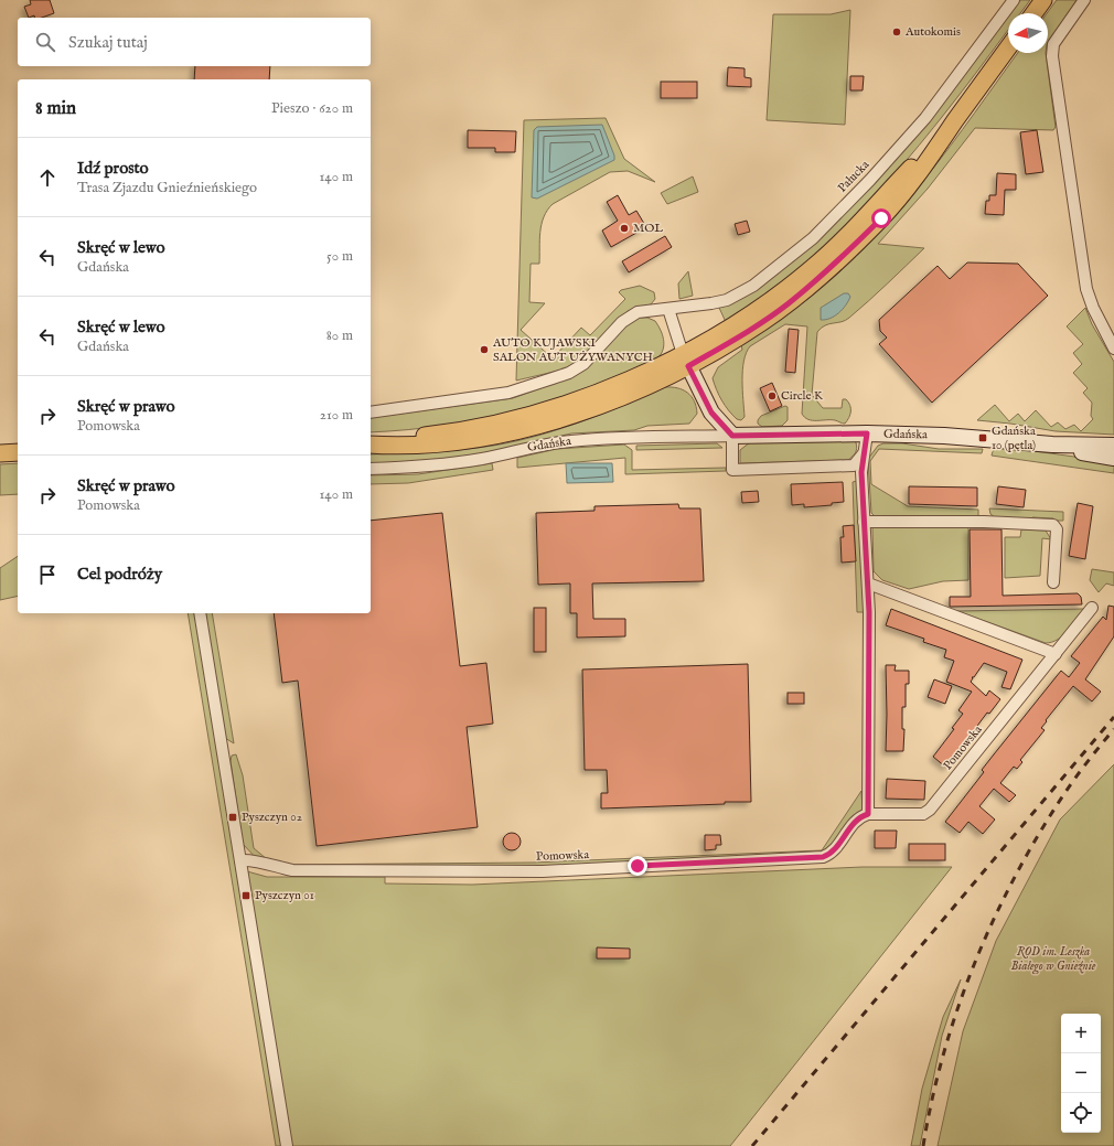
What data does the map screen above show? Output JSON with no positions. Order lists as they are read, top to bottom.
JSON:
{
  "streets": {
    "main road": ["Gdańska"],
    "street": ["Pałucka", "Pomowska"]
  },
  "parks": ["ROD im. Leszka Białego w Gnieźnie"],
  "places": {
    "other": [
      "Autokomis",
      "MOL",
      "AUTO KUJAWSKI SALON AUT UŻYWANYCH",
      "Circle K"
    ],
    "transit": ["Gdańska 10 (pętla)", "Pyszczyn 02", "Pyszczyn 01"]
  },
  "north": "left",
  "page": {
    "search": "Szukaj tutaj",
    "heading": ["8 min", "Pieszo · 620 m"],
    "list": [
      ["Idź prosto", "Trasa Zjazdu Gnieźnieńskiego", "140 m"],
      ["Skręć w lewo", "Gdańska", "50 m"],
      ["Skręć w lewo", "Gdańska", "80 m"],
      ["Skręć w prawo", "Pomowska", "210 m"],
      ["Skręć w prawo", "Pomowska", "140 m"],
      "Cel podróży"
    ],
    "map_buttons": ["+", "−"]
  }
}
